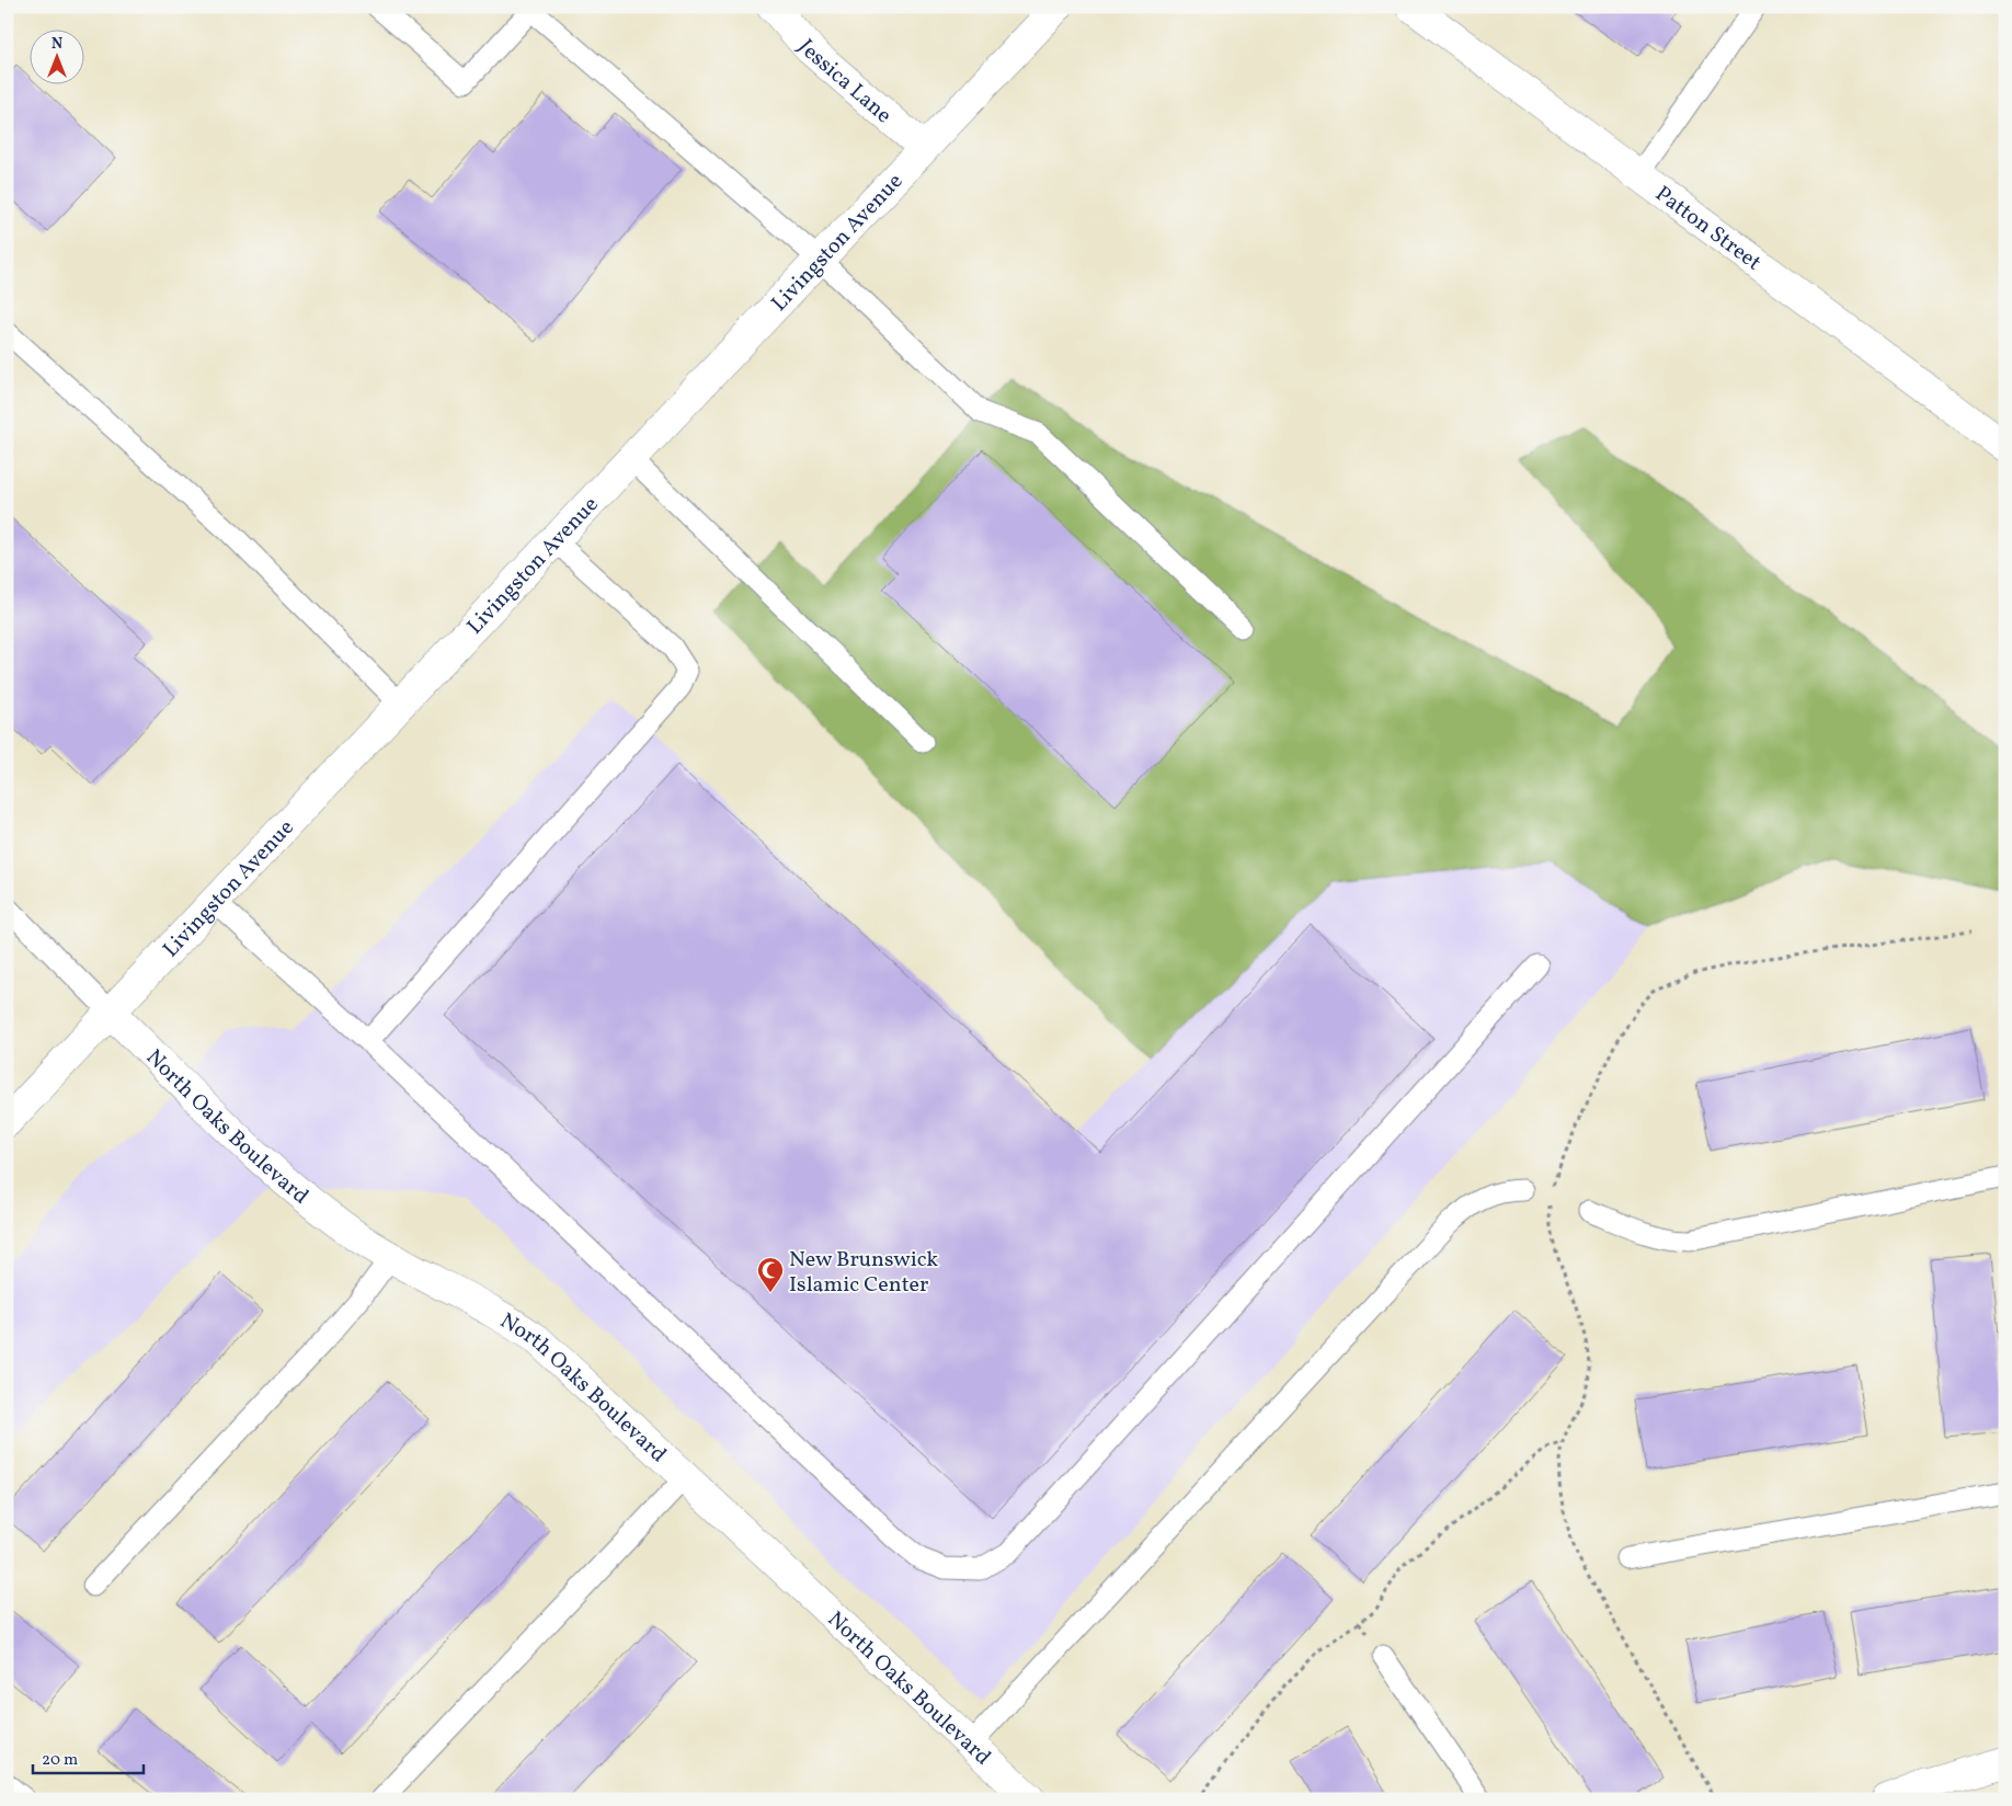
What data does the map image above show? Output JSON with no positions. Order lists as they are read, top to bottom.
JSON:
{
  "streets": {
    "street": [
      "Jessica Lane",
      "Patton Street",
      "Livingston Avenue",
      "North Oaks Boulevard"
    ]
  },
  "crossings": [
    ["Jessica Lane", "Livingston Avenue"],
    ["Livingston Avenue", "North Oaks Boulevard"]
  ],
  "places": {
    "mosque": ["New Brunswick Islamic Center"]
  },
  "scale_bar": "20 m",
  "north": "top"
}
